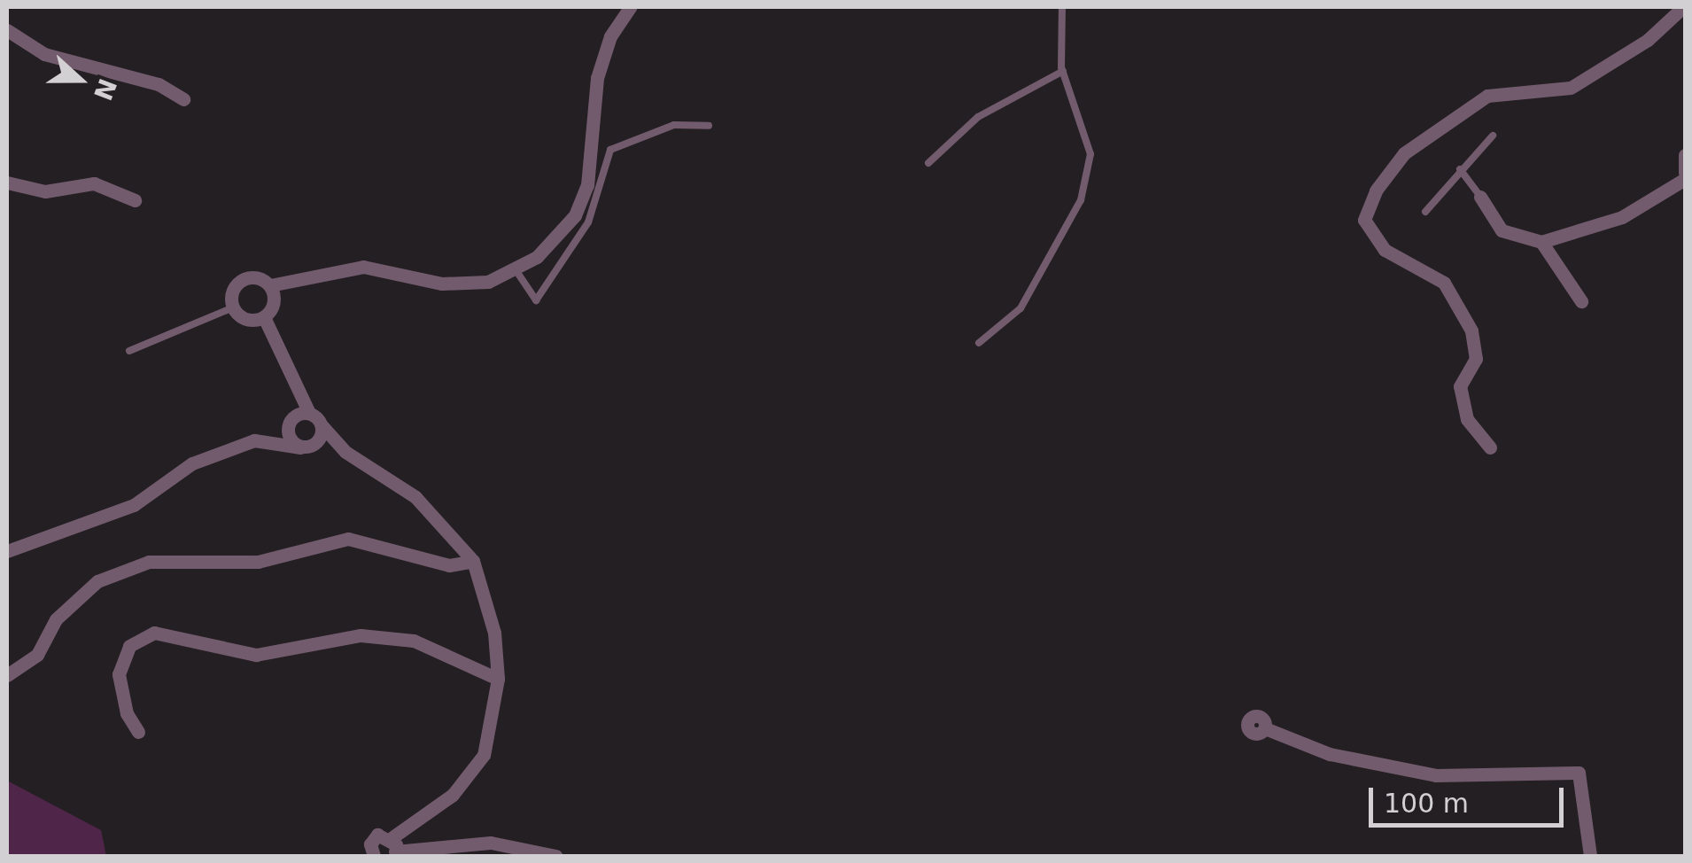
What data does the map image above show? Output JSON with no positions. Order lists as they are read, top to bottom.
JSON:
{
  "scale_bar": "100 m",
  "north": "right"
}
